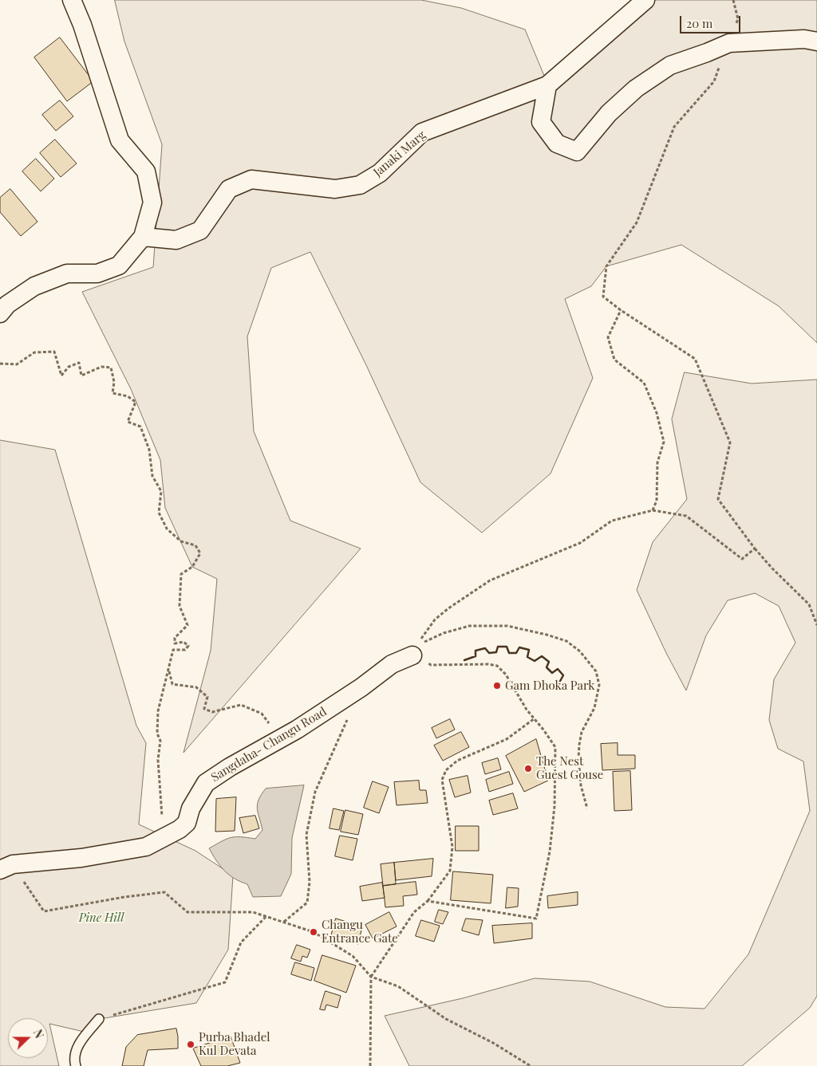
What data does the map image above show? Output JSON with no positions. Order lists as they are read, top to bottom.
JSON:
{
  "streets": {
    "street": ["Janaki Marg", "Sangdaha- Changu Road"]
  },
  "parks": ["Pine Hill"],
  "places": [
    "Gam Dhoka Park",
    "The Nest Guest Gouse",
    "Changu Entrance Gate",
    "Purba Bhadel Kul Devata"
  ],
  "scale_bar": "20 m",
  "north": "right"
}
